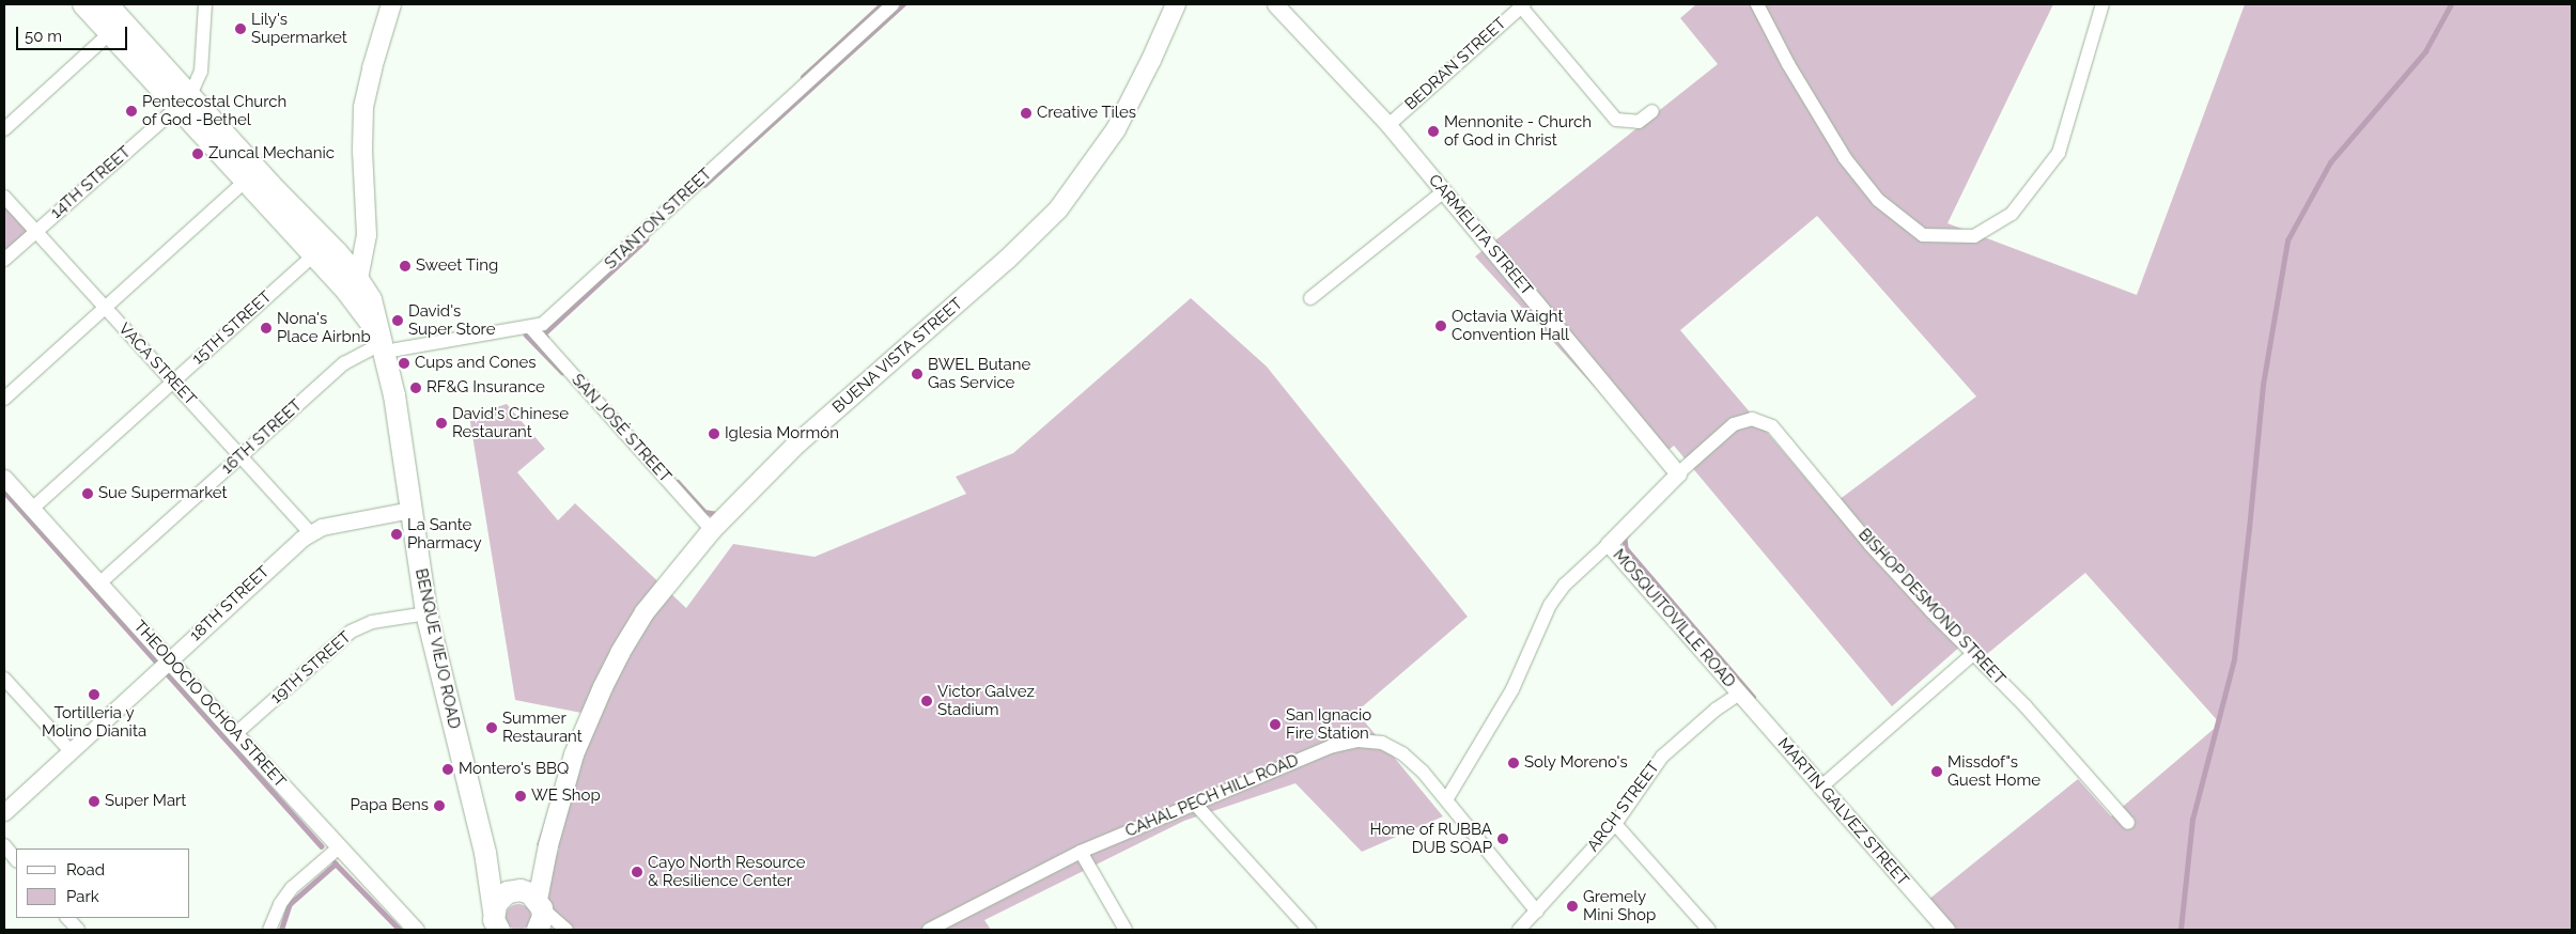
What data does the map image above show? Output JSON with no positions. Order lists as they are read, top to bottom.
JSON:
{
  "streets": {
    "highway": ["BENQUE VIEJO ROAD"],
    "main road": ["BUENA VISTA STREET"],
    "street": [
      "BEDRAN STREET",
      "14TH STREET",
      "STANTON STREET",
      "CARMELITA STREET",
      "15TH STREET",
      "VACA STREET",
      "SAN JOSÉ STREET",
      "16TH STREET",
      "18TH STREET",
      "BISHOP DESMOND STREET",
      "MOSQUITOVILLE ROAD",
      "19TH STREET",
      "THEODOCIO OCHOA STREET",
      "CAHAL PECH HILL ROAD",
      "ARCH STREET",
      "MARTIN GALVEZ STREET"
    ]
  },
  "crossings": [
    ["BEDRAN STREET", "CARMELITA STREET"],
    ["14TH STREET", "VACA STREET"],
    ["14TH STREET", "BENQUE VIEJO ROAD"],
    ["STANTON STREET", "SAN JOSÉ STREET"],
    ["STANTON STREET", "16TH STREET"],
    ["STANTON STREET", "BENQUE VIEJO ROAD"],
    ["CARMELITA STREET", "BISHOP DESMOND STREET"],
    ["15TH STREET", "VACA STREET"],
    ["15TH STREET", "THEODOCIO OCHOA STREET"],
    ["BUENA VISTA STREET", "SAN JOSÉ STREET"],
    ["BUENA VISTA STREET", "BENQUE VIEJO ROAD"],
    ["VACA STREET", "16TH STREET"],
    ["VACA STREET", "18TH STREET"],
    ["16TH STREET", "BENQUE VIEJO ROAD"],
    ["16TH STREET", "THEODOCIO OCHOA STREET"],
    ["18TH STREET", "BENQUE VIEJO ROAD"],
    ["18TH STREET", "THEODOCIO OCHOA STREET"],
    ["MOSQUITOVILLE ROAD", "ARCH STREET"],
    ["MOSQUITOVILLE ROAD", "MARTIN GALVEZ STREET"],
    ["BENQUE VIEJO ROAD", "19TH STREET"],
    ["19TH STREET", "THEODOCIO OCHOA STREET"],
    ["CAHAL PECH HILL ROAD", "ARCH STREET"],
    ["ARCH STREET", "MARTIN GALVEZ STREET"]
  ],
  "places": [
    "Lily's Supermarket",
    "Pentecostal Church of God -Bethel",
    "Creative Tiles",
    "Mennonite - Church of God in Christ",
    "Zuncal Mechanic",
    "Sweet Ting",
    "David's Super Store",
    "Octavia Waight Convention Hall",
    "Nona's Place Airbnb",
    "Cups and Cones",
    "BWEL Butane Gas Service",
    "RF&G Insurance",
    "David's Chinese Restaurant",
    "Iglesia Mormón",
    "Sue Supermarket",
    "La Sante Pharmacy",
    "Tortilleria y Molino Dianita",
    "Victor Galvez Stadium",
    "San Ignacio Fire Station",
    "Summer Restaurant",
    "Soly Moreno's",
    "Montero's BBQ",
    "Missdof\"s Guest Home",
    "WE Shop",
    "Super Mart",
    "Papa Bens",
    "Home of RUBBA DUB SOAP",
    "Cayo North Resource & Resilience Center",
    "Gremely Mini Shop"
  ],
  "legend": ["Road", "Park"],
  "scale_bar": "50 m"
}
